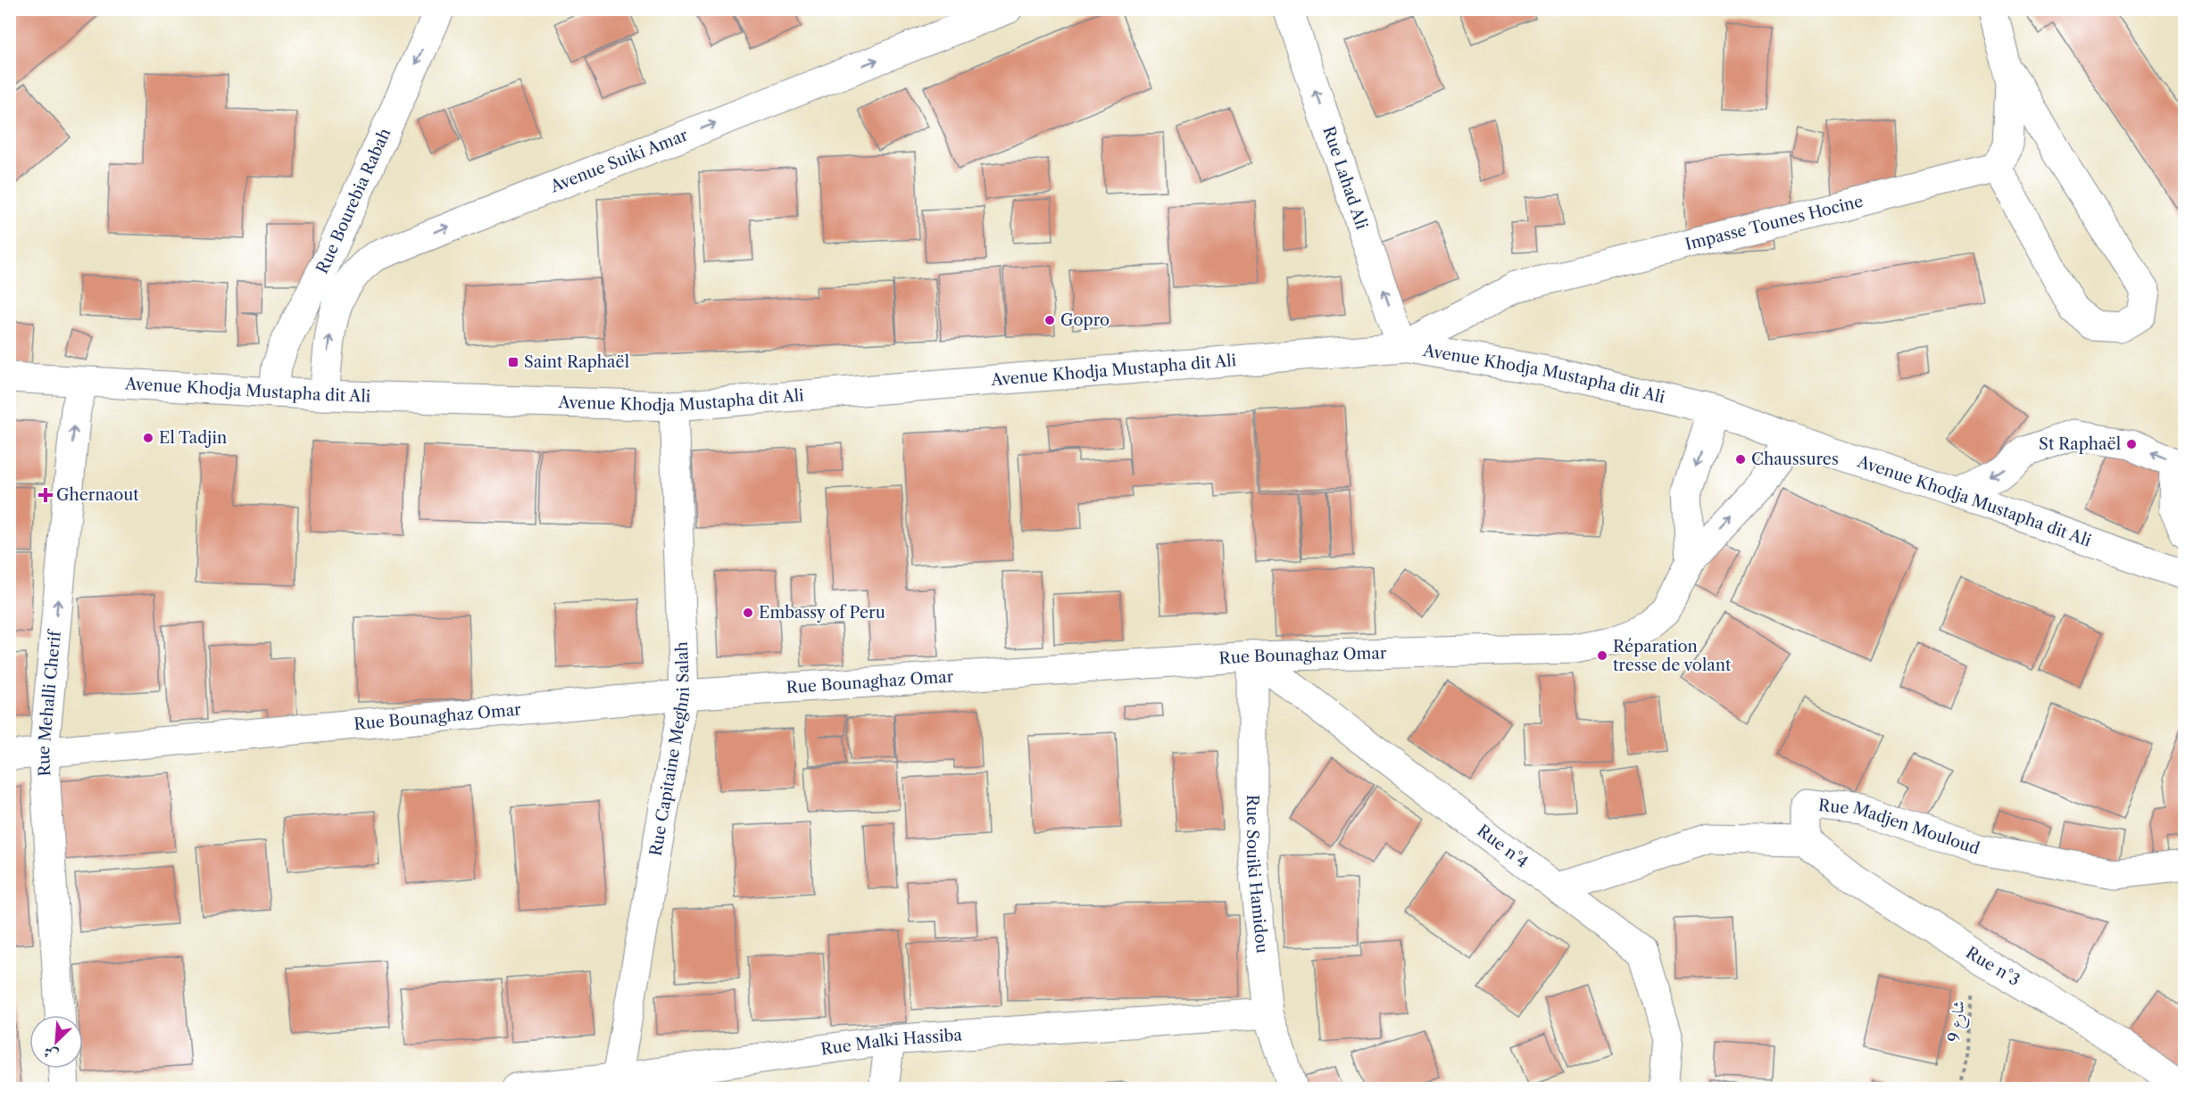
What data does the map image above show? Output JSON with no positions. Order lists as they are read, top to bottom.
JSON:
{
  "streets": {
    "street": [
      "Avenue Suiki Amar",
      "Rue Lahad Ali",
      "Rue Bourebia Rabah",
      "Impasse Tounes Hocine",
      "Avenue Khodja Mustapha dit Ali",
      "Rue Bounaghaz Omar",
      "Rue Mehalli Cherif",
      "Rue Capitaine Meghni Salah",
      "Rue Madjen Mouloud",
      "Rue n°4",
      "Rue Souiki Hamidou",
      "Rue n°3",
      "Rue Malki Hassiba"
    ],
    "path": ["شارع 9"]
  },
  "crossings": [
    ["Avenue Suiki Amar", "Avenue Khodja Mustapha dit Ali"],
    ["Rue Lahad Ali", "Impasse Tounes Hocine"],
    ["Rue Lahad Ali", "Avenue Khodja Mustapha dit Ali"],
    ["Rue Bourebia Rabah", "Avenue Khodja Mustapha dit Ali"],
    ["Impasse Tounes Hocine", "Avenue Khodja Mustapha dit Ali"],
    ["Avenue Khodja Mustapha dit Ali", "Rue Mehalli Cherif"],
    ["Avenue Khodja Mustapha dit Ali", "Rue Capitaine Meghni Salah"],
    ["Rue Bounaghaz Omar", "Rue Mehalli Cherif"],
    ["Rue Bounaghaz Omar", "Rue Capitaine Meghni Salah"],
    ["Rue Bounaghaz Omar", "Rue n°4"],
    ["Rue Bounaghaz Omar", "Rue Souiki Hamidou"],
    ["Rue Capitaine Meghni Salah", "Rue Malki Hassiba"],
    ["Rue Madjen Mouloud", "Rue n°3"],
    ["Rue n°4", "Rue Souiki Hamidou"],
    ["Rue Souiki Hamidou", "Rue Malki Hassiba"],
    ["Rue n°3", "شارع 9"]
  ],
  "one_way": [
    "Avenue Suiki Amar",
    "Rue Lahad Ali",
    "Rue Bourebia Rabah",
    "Rue Mehalli Cherif"
  ],
  "places": {
    "other": [
      "Gopro",
      "El Tadjin",
      "St Raphaël",
      "Chaussures",
      "Embassy of Peru",
      "Réparation tresse de volant"
    ],
    "transit": ["Saint Raphaël"],
    "health": ["Ghernaout"]
  },
  "north": "bottom left"
}
